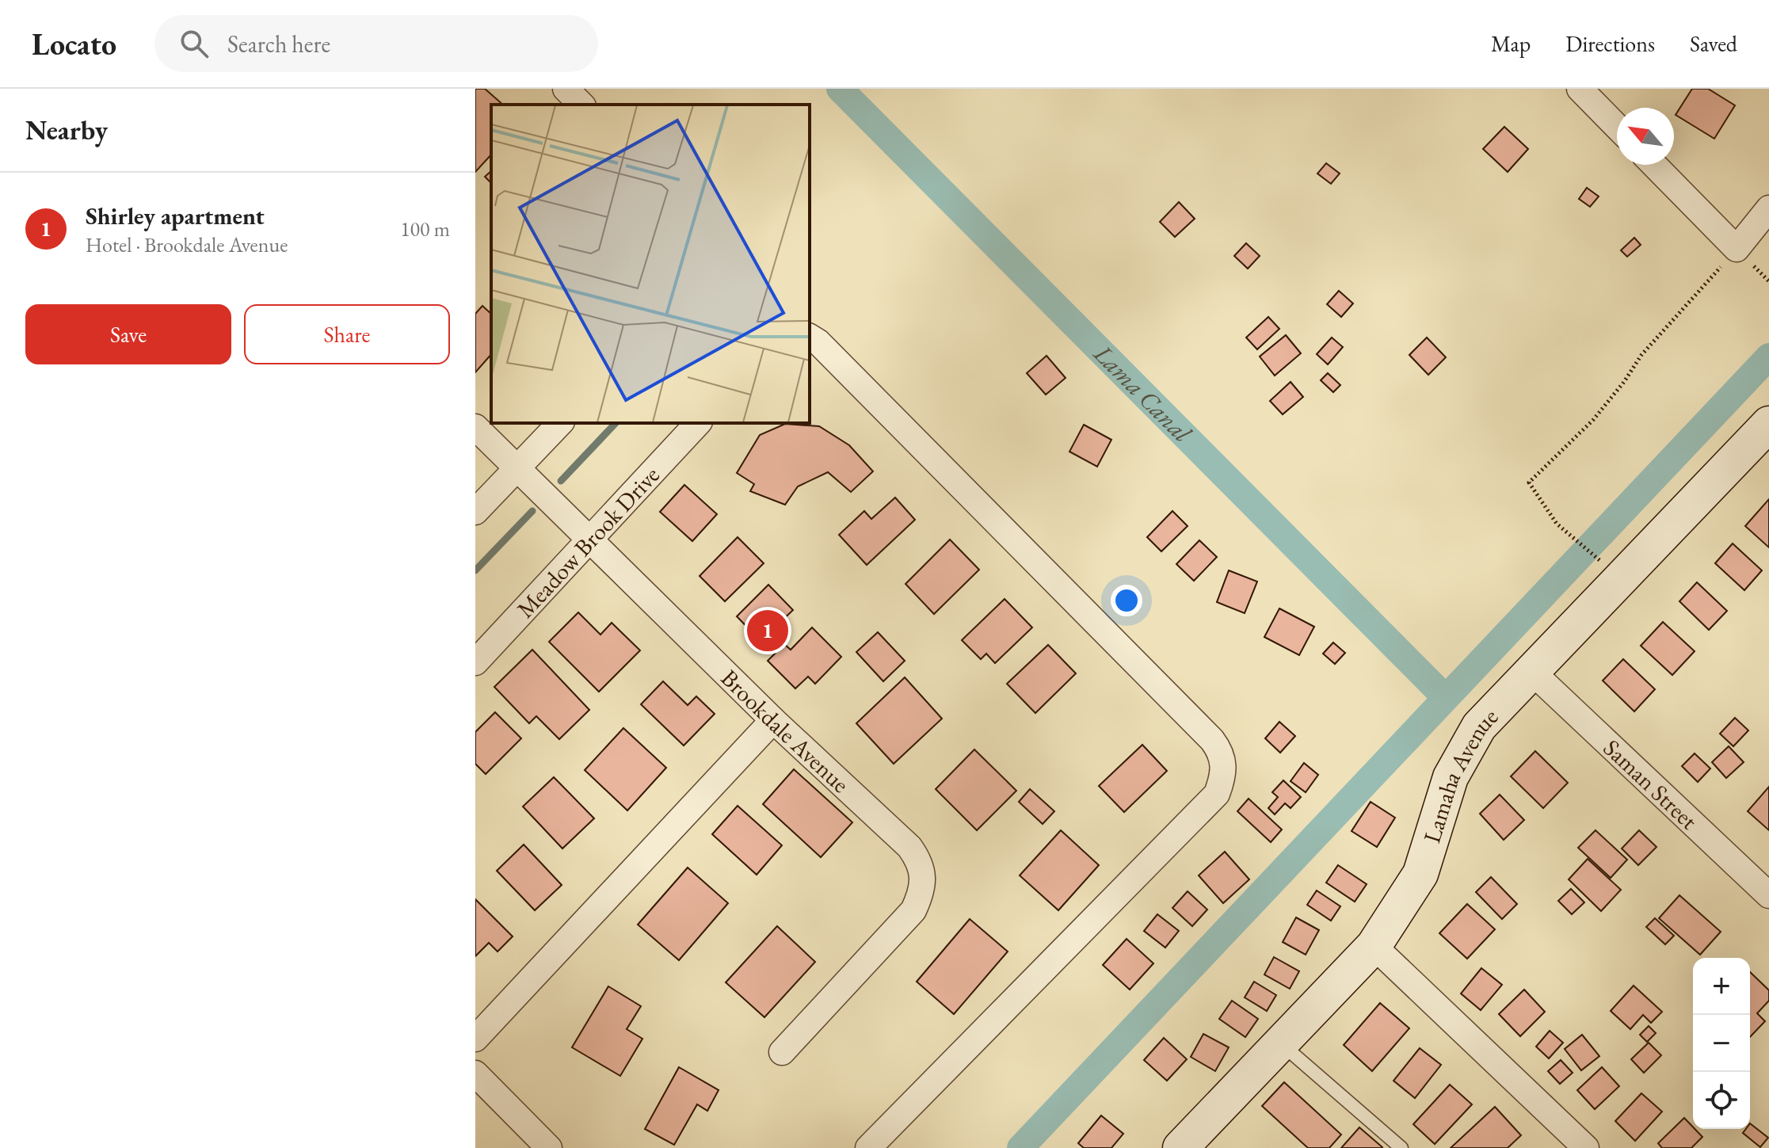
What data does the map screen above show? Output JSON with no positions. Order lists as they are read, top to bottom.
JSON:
{
  "streets": {
    "street": [
      "Meadow Brook Drive",
      "Brookdale Avenue",
      "Lamaha Avenue",
      "Saman Street"
    ]
  },
  "crossings": [
    ["Meadow Brook Drive", "Brookdale Avenue"],
    ["Lamaha Avenue", "Saman Street"]
  ],
  "water": ["Lama Canal"],
  "north": "top left",
  "page": {
    "header": "Locato",
    "search": "Search here",
    "nav": ["Map", "Directions", "Saved"],
    "heading": "Nearby",
    "list": [
      {
        "mark": "1",
        "name": "Shirley apartment",
        "note": "Hotel · Brookdale Avenue",
        "value": "100 m"
      }
    ],
    "buttons": ["Save", "Share"],
    "pins": "1",
    "map_buttons": ["+", "−"]
  }
}
